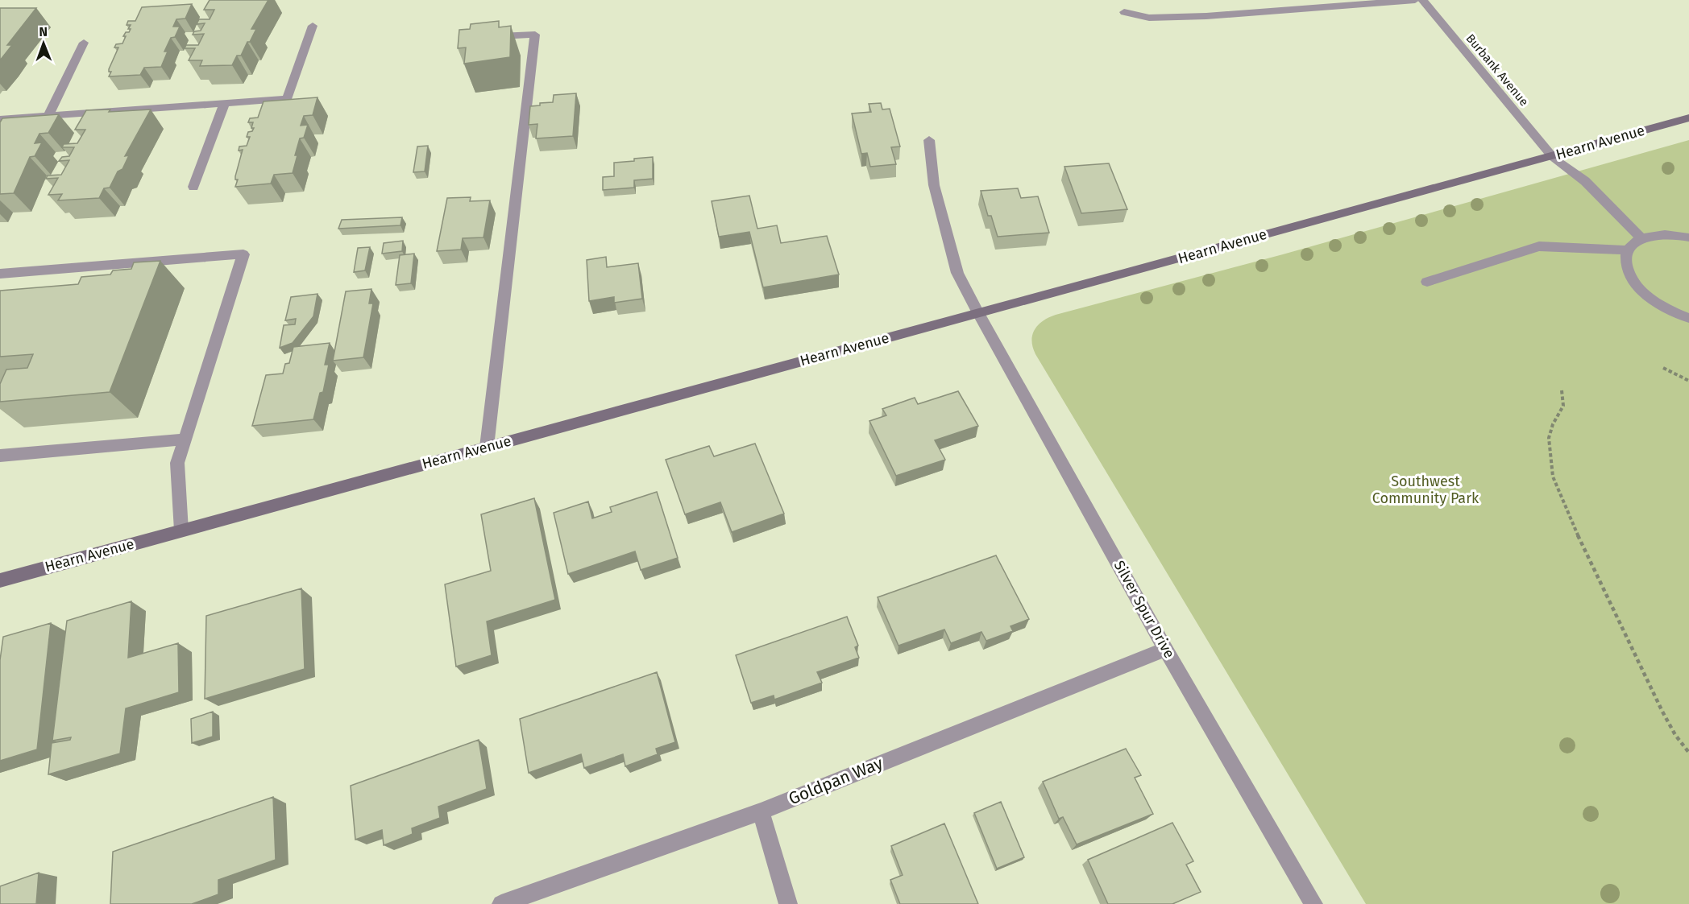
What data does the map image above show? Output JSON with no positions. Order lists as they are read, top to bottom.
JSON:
{
  "streets": {
    "main road": ["Hearn Avenue"],
    "street": ["Burbank Avenue", "Silver Spur Drive", "Goldpan Way"]
  },
  "crossings": [
    ["Burbank Avenue", "Hearn Avenue"],
    ["Hearn Avenue", "Silver Spur Drive"],
    ["Silver Spur Drive", "Goldpan Way"]
  ],
  "parks": ["Southwest Community Park"],
  "north": "top"
}
